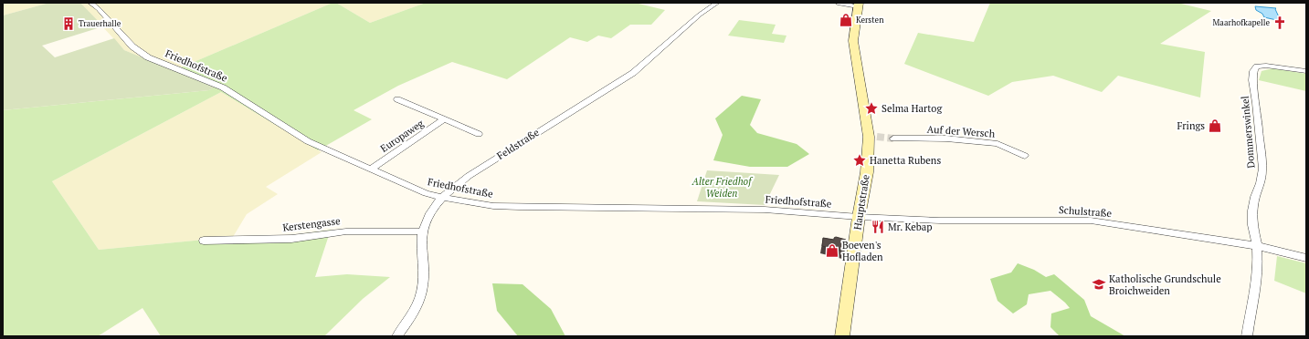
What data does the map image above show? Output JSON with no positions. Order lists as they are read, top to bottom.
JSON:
{
  "streets": {
    "main road": ["Hauptstraße"],
    "street": [
      "Friedhofstraße",
      "Auf der Wersch",
      "Dommerswinkel",
      "Europaweg",
      "Feldstraße",
      "Schulstraße",
      "Kerstengasse"
    ]
  },
  "crossings": [
    ["Friedhofstraße", "Europaweg"],
    ["Friedhofstraße", "Feldstraße"],
    ["Friedhofstraße", "Hauptstraße"],
    ["Friedhofstraße", "Schulstraße"],
    ["Dommerswinkel", "Schulstraße"],
    ["Feldstraße", "Kerstengasse"],
    ["Hauptstraße", "Schulstraße"]
  ],
  "parks": ["Alter Friedhof Weiden"],
  "places": {
    "shop": ["Kersten", "Frings", "Boeven's Hofladen"],
    "church": ["Maarhofkapelle"],
    "building": ["Trauerhalle"],
    "place": ["Selma Hartog", "Hanetta Rubens"],
    "restaurant": ["Mr. Kebap"],
    "school or university": ["Katholische Grundschule Broichweiden"]
  }
}
